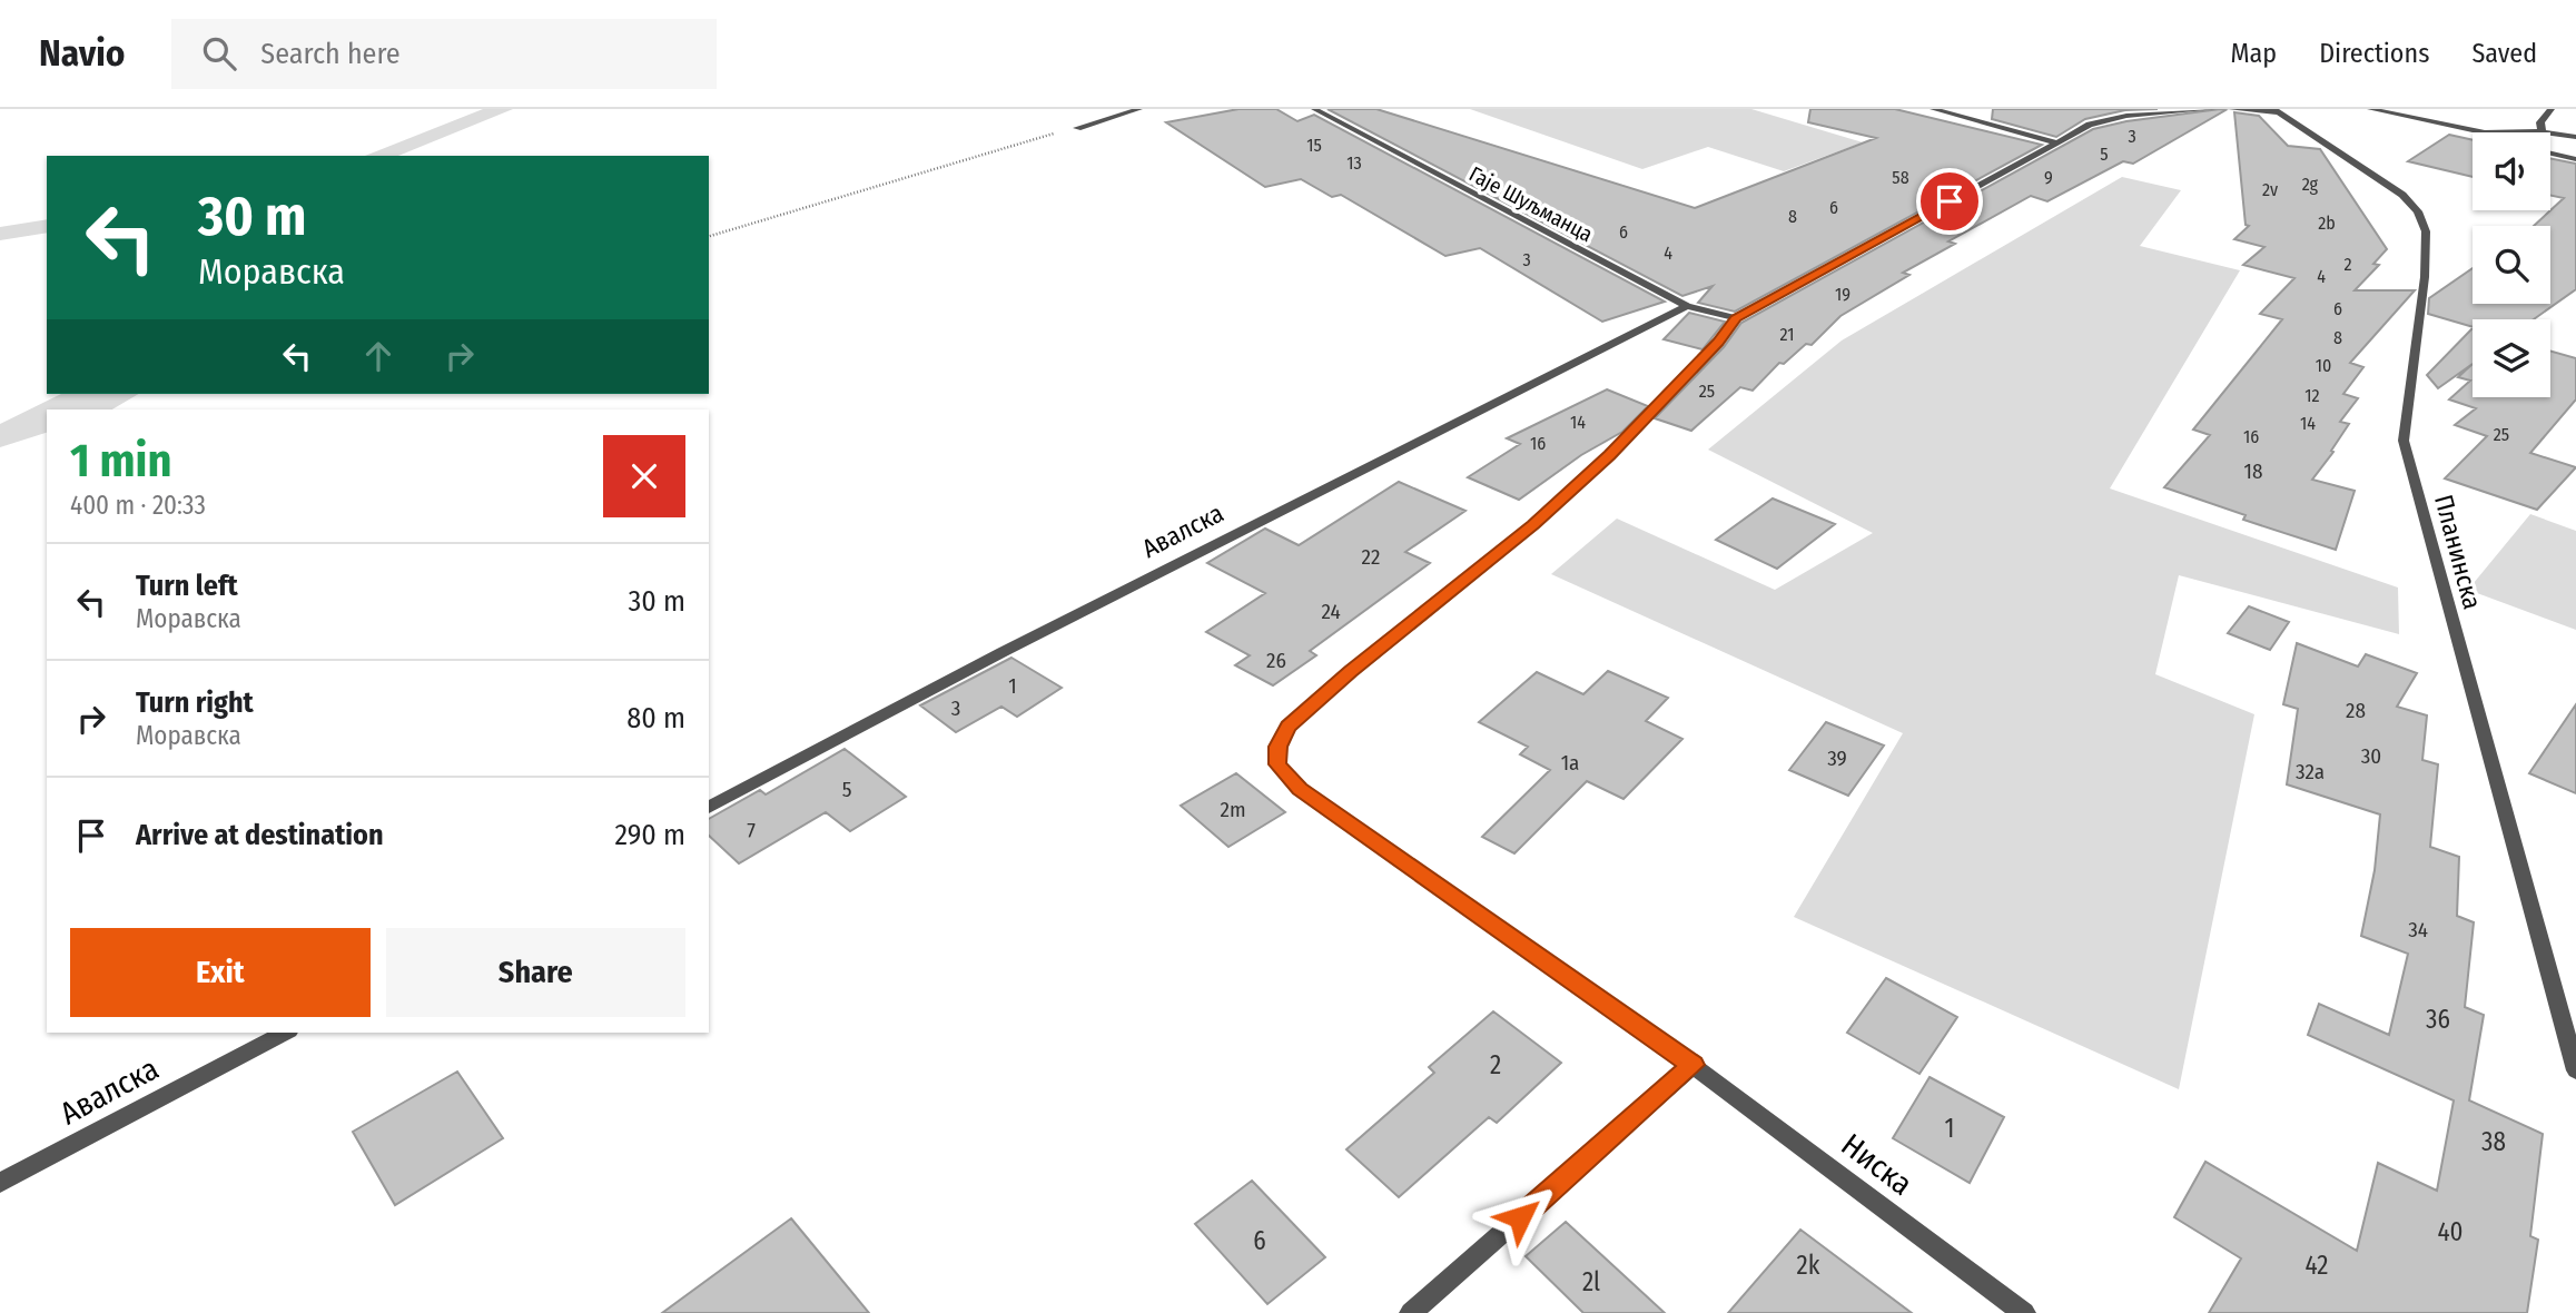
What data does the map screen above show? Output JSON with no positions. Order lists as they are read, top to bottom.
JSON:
{
  "streets": {
    "street": [
      "Гаје Шуљманца",
      "Авалска",
      "Планинска",
      "Ниска"
    ]
  },
  "crossings": [
    ["Гаје Шуљманца", "Авалска"],
    ["Гаје Шуљманца", "Ниска"]
  ],
  "house_numbers": [
    "3",
    "15",
    "5",
    "13",
    "58",
    "9",
    "2g",
    "2v",
    "6",
    "8",
    "2b",
    "6",
    "4",
    "3",
    "2",
    "4",
    "19",
    "6",
    "21",
    "8",
    "10",
    "25",
    "12",
    "14",
    "14",
    "25",
    "16",
    "16",
    "18",
    "22",
    "24",
    "26",
    "1",
    "3",
    "28",
    "30",
    "39",
    "1a",
    "32a",
    "5",
    "2m",
    "7",
    "34",
    "36",
    "2",
    "1",
    "38",
    "40",
    "6",
    "2k",
    "42",
    "2l"
  ],
  "page": {
    "header": "Navio",
    "search": "Search here",
    "nav": ["Map", "Directions", "Saved"],
    "turn": ["30 m", "Моравска"],
    "heading": ["1 min", "400 m · 20:33"],
    "list": [
      {
        "name": "Turn left",
        "note": "Моравска",
        "value": "30 m"
      },
      {
        "name": "Turn right",
        "note": "Моравска",
        "value": "80 m"
      },
      {
        "name": "Arrive at destination",
        "value": "290 m"
      }
    ],
    "buttons": ["Exit", "Share"]
  }
}
